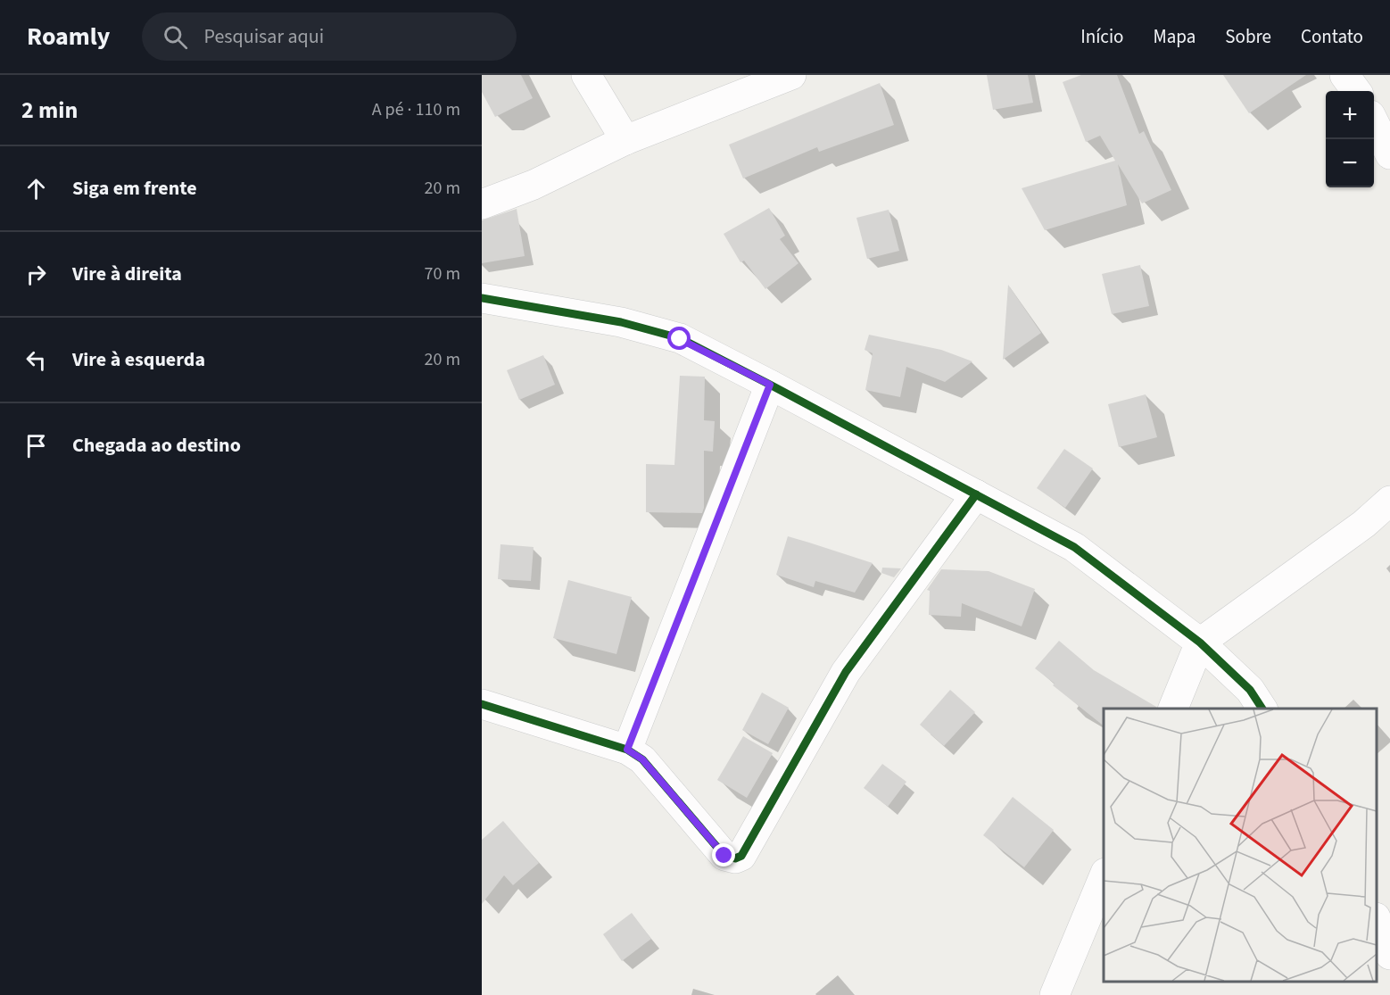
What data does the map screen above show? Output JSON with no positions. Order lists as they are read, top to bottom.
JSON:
{
  "page": {
    "header": "Roamly",
    "search": "Pesquisar aqui",
    "nav": [
      "Início",
      "Mapa",
      "Sobre",
      "Contato"
    ],
    "heading": ["2 min", "A pé · 110 m"],
    "map_buttons": ["+", "−"],
    "list": [
      ["Siga em frente", "20 m"],
      ["Vire à direita", "70 m"],
      ["Vire à esquerda", "20 m"],
      "Chegada ao destino"
    ]
  }
}
